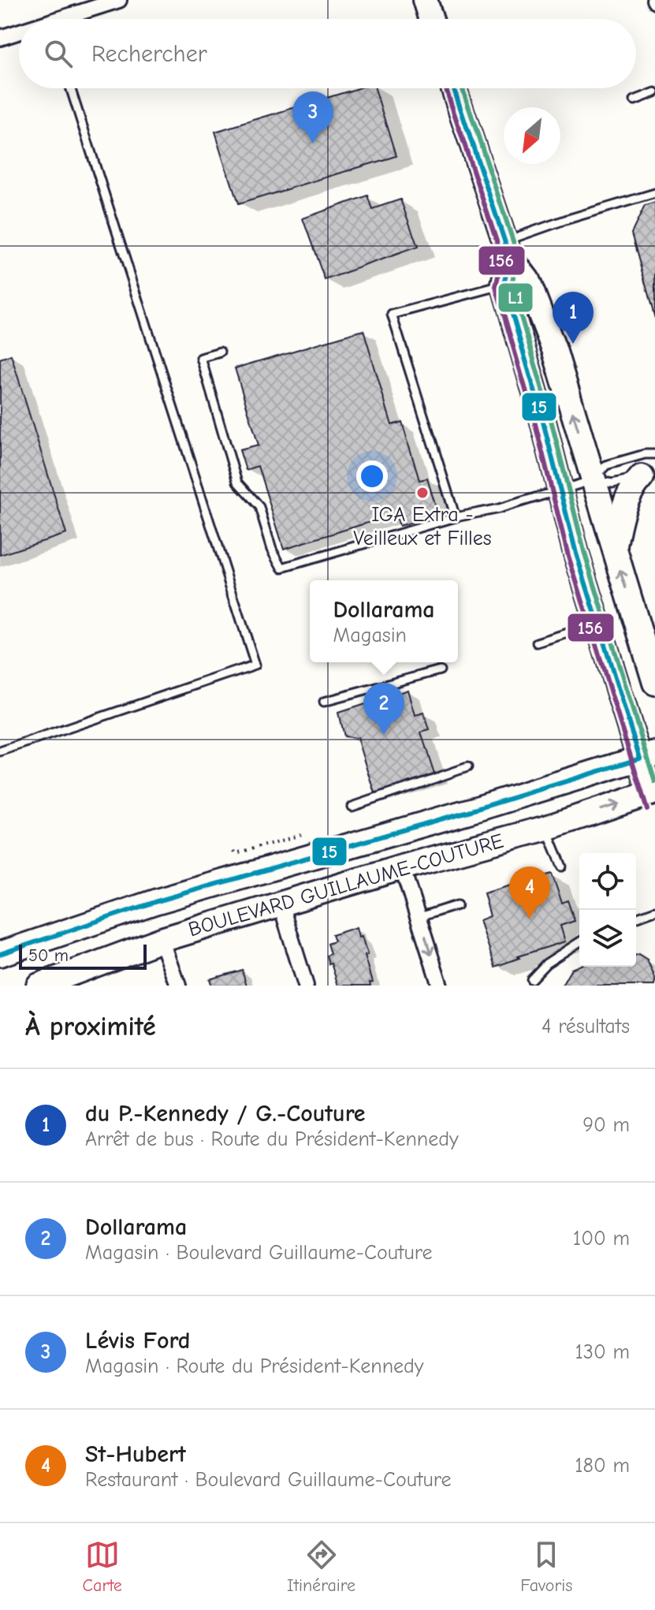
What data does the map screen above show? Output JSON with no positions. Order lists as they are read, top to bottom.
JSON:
{
  "streets": {
    "main road": ["BOULEVARD GUILLAUME-COUTURE"]
  },
  "places": ["IGA Extra - Veilleux et Filles"],
  "lines": ["transit line 15", "transit line 156", "transit line L1"],
  "scale_bar": "50 m",
  "north": "bottom left",
  "page": {
    "search": "Rechercher",
    "pins": [
      "3",
      "1",
      "2",
      "4"
    ],
    "popup": ["Dollarama", "Magasin"],
    "scale": "50 m",
    "heading": ["À proximité", "4 résultats"],
    "list": [
      {
        "mark": "1",
        "name": "du P.-Kennedy / G.-Couture",
        "note": "Arrêt de bus · Route du Président-Kennedy",
        "value": "90 m"
      },
      {
        "mark": "2",
        "name": "Dollarama",
        "note": "Magasin · Boulevard Guillaume-Couture",
        "value": "100 m"
      },
      {
        "mark": "3",
        "name": "Lévis Ford",
        "note": "Magasin · Route du Président-Kennedy",
        "value": "130 m"
      },
      {
        "mark": "4",
        "name": "St-Hubert",
        "note": "Restaurant · Boulevard Guillaume-Couture",
        "value": "180 m"
      }
    ],
    "nav": ["Carte", "Itinéraire", "Favoris"]
  }
}
